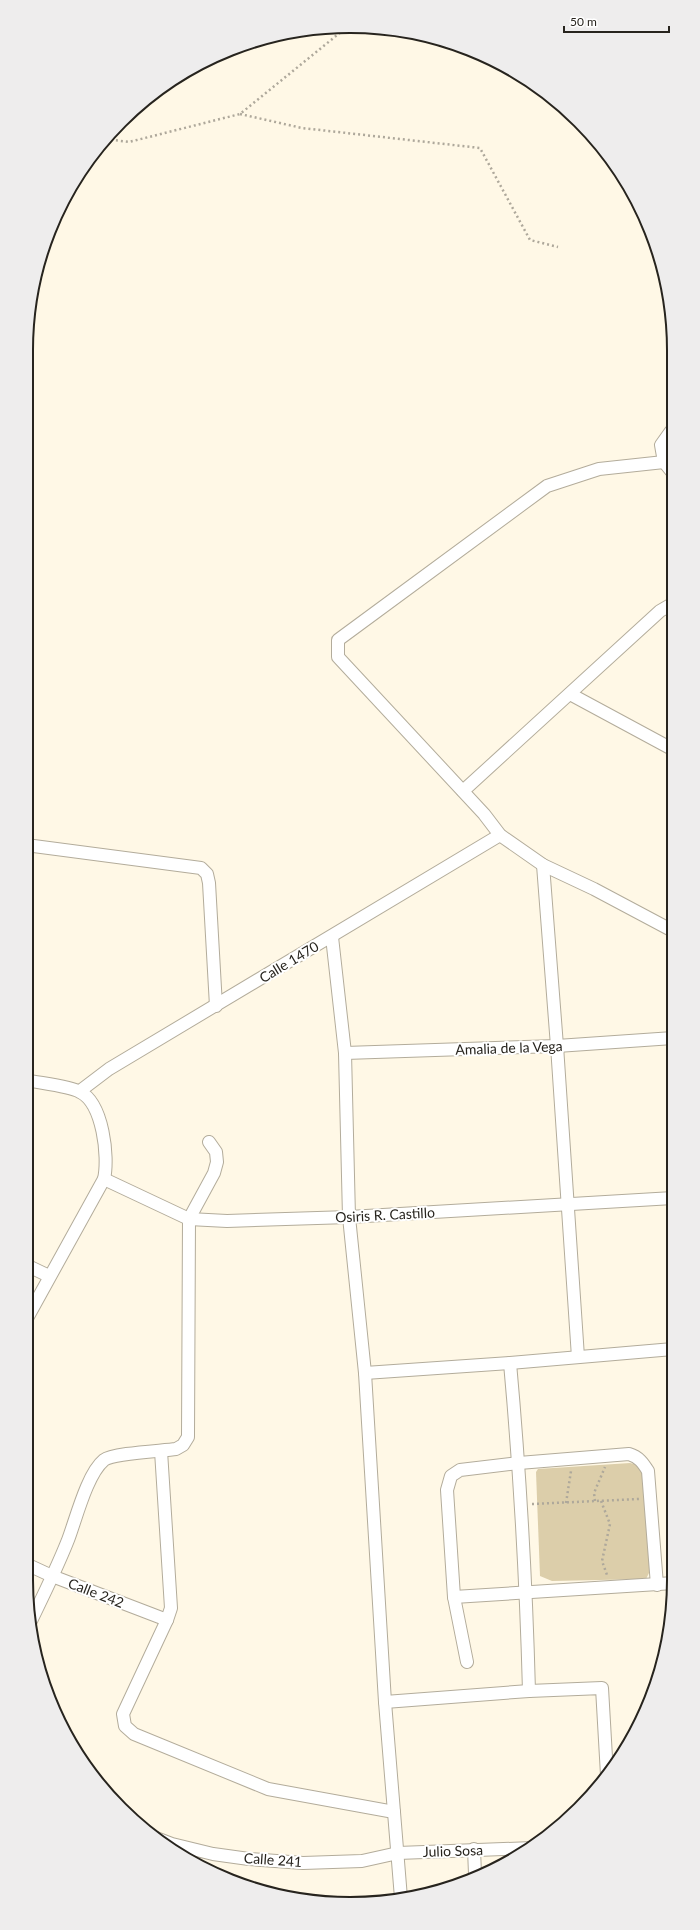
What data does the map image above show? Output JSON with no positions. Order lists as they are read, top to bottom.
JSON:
{
  "streets": {
    "street": [
      "Calle 1470",
      "Amalia de la Vega",
      "Osiris R. Castillo",
      "Calle 242",
      "Julio Sosa",
      "Calle 241"
    ]
  },
  "crossings": [
    ["Julio Sosa", "Calle 241"]
  ],
  "scale_bar": "50 m"
}
